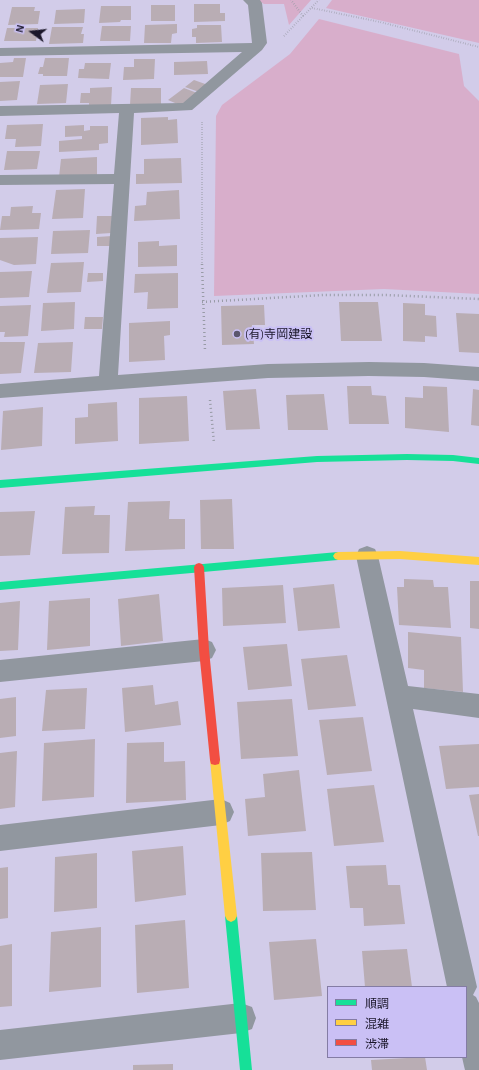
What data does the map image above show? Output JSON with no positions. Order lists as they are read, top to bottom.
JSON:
{
  "places": ["(有)寺岡建設"],
  "legend": ["順調", "混雑", "渋滞"],
  "north": "left"
}
